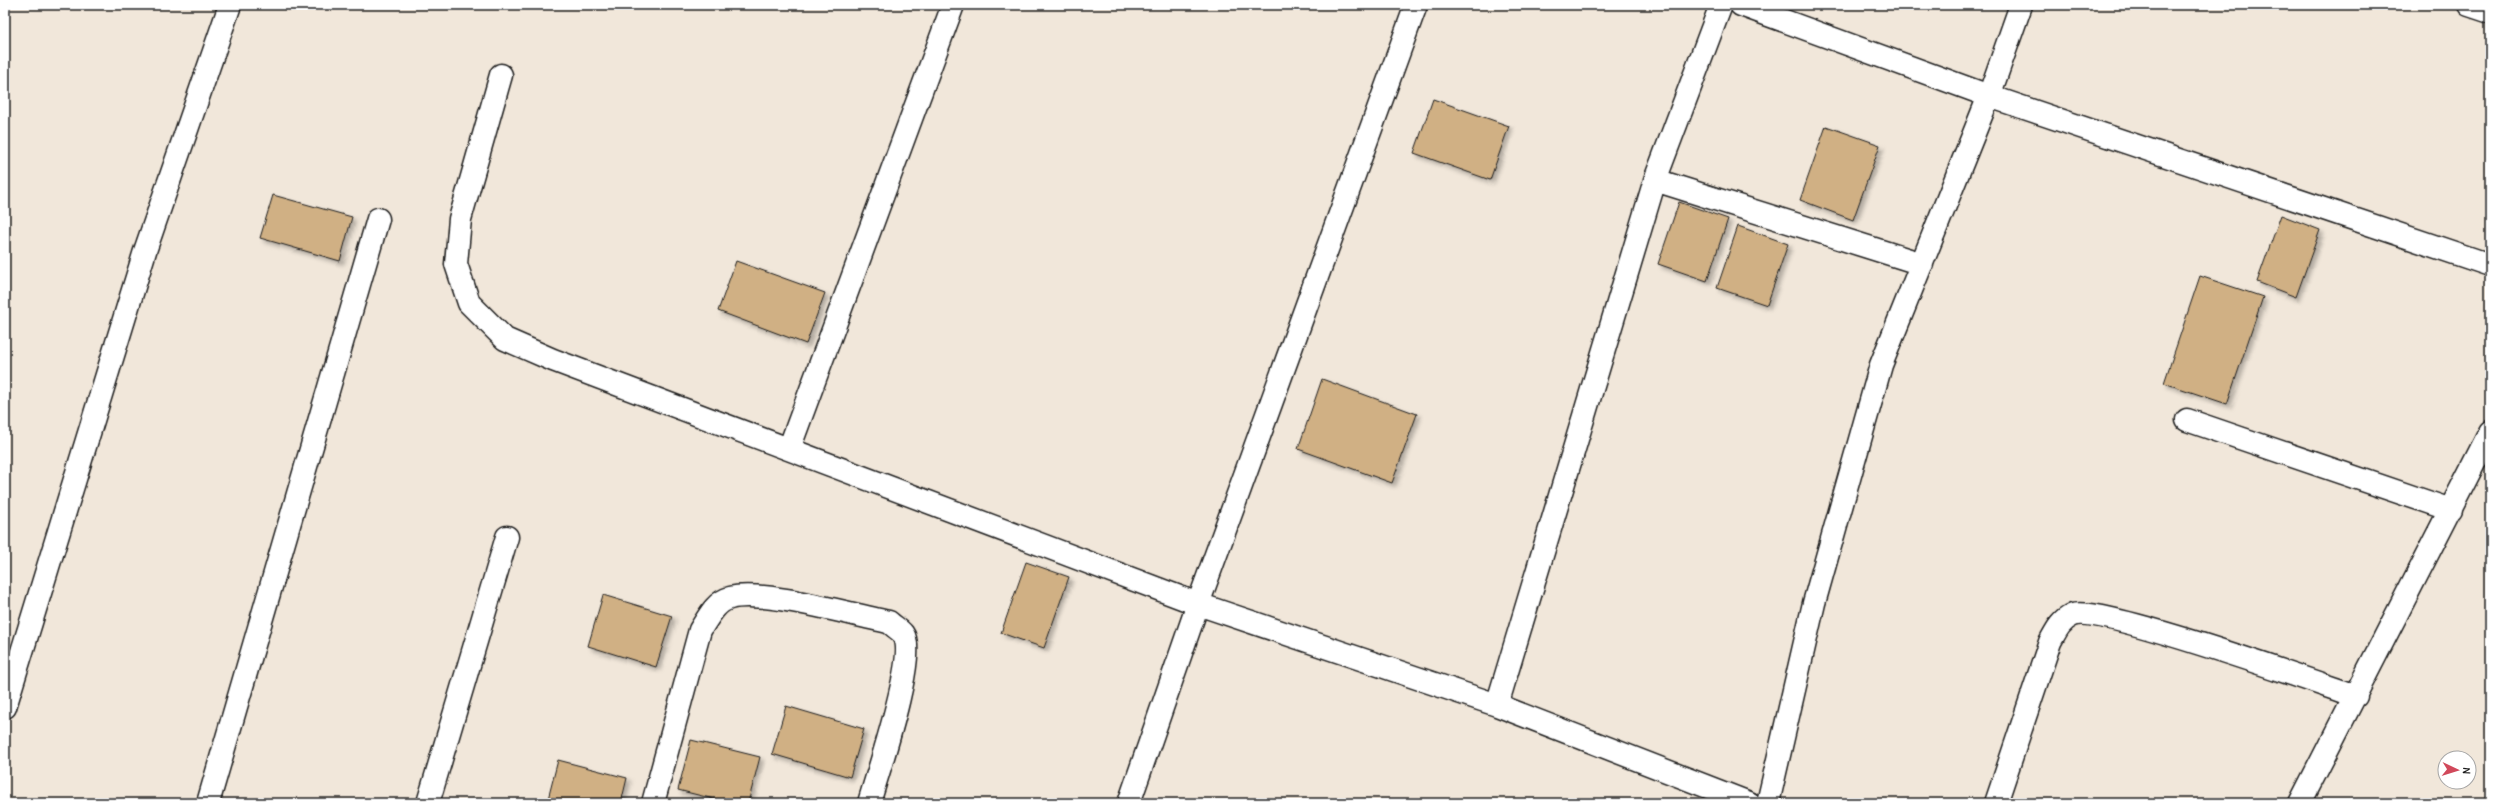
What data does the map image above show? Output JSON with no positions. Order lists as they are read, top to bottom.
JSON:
{
  "north": "right"
}
